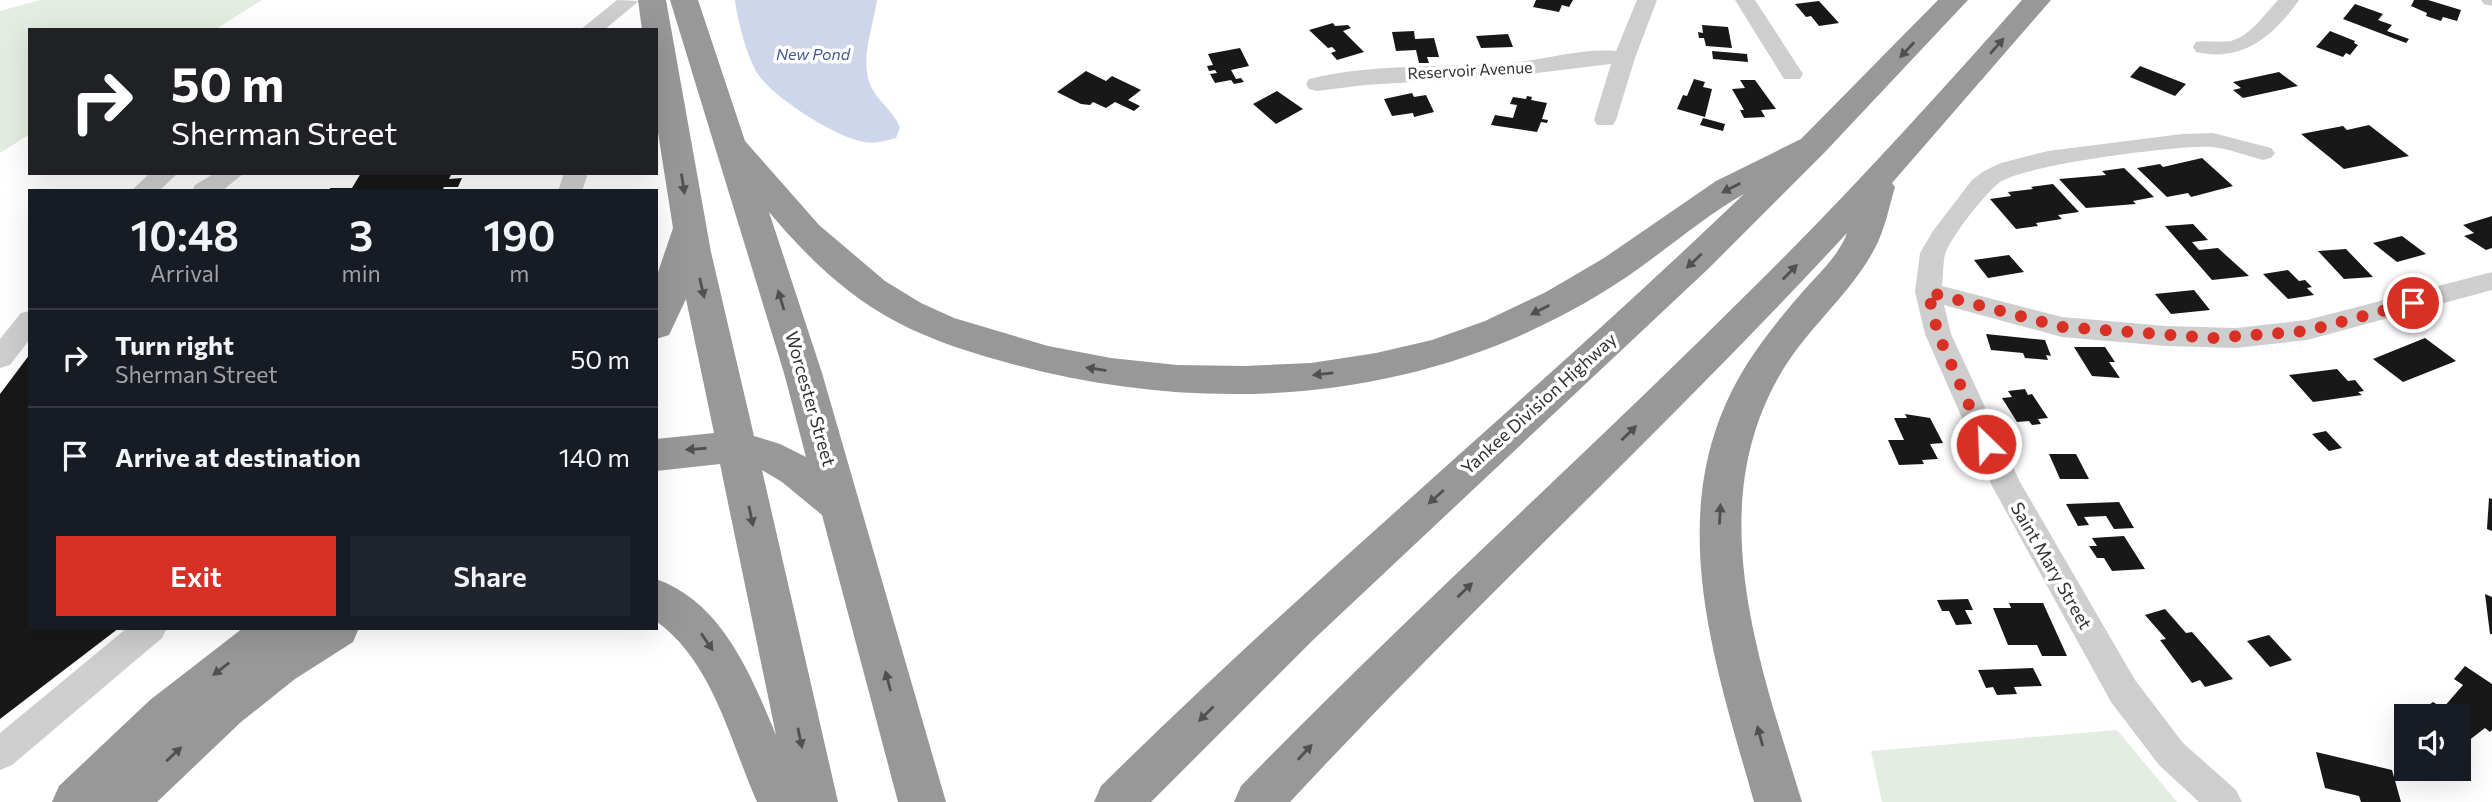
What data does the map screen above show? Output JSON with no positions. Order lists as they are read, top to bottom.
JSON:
{
  "streets": {
    "highway": ["Worcester Street", "Yankee Division Highway"],
    "street": ["Reservoir Avenue", "Saint Mary Street"]
  },
  "water": ["New Pond"],
  "page": {
    "turn": ["50 m", "Sherman Street"],
    "eta": [
      "10:48",
      "Arrival",
      "3",
      "min",
      "190",
      "m"
    ],
    "list": [
      {
        "name": "Turn right",
        "note": "Sherman Street",
        "value": "50 m"
      },
      {
        "name": "Arrive at destination",
        "value": "140 m"
      }
    ],
    "buttons": ["Exit", "Share"]
  }
}
